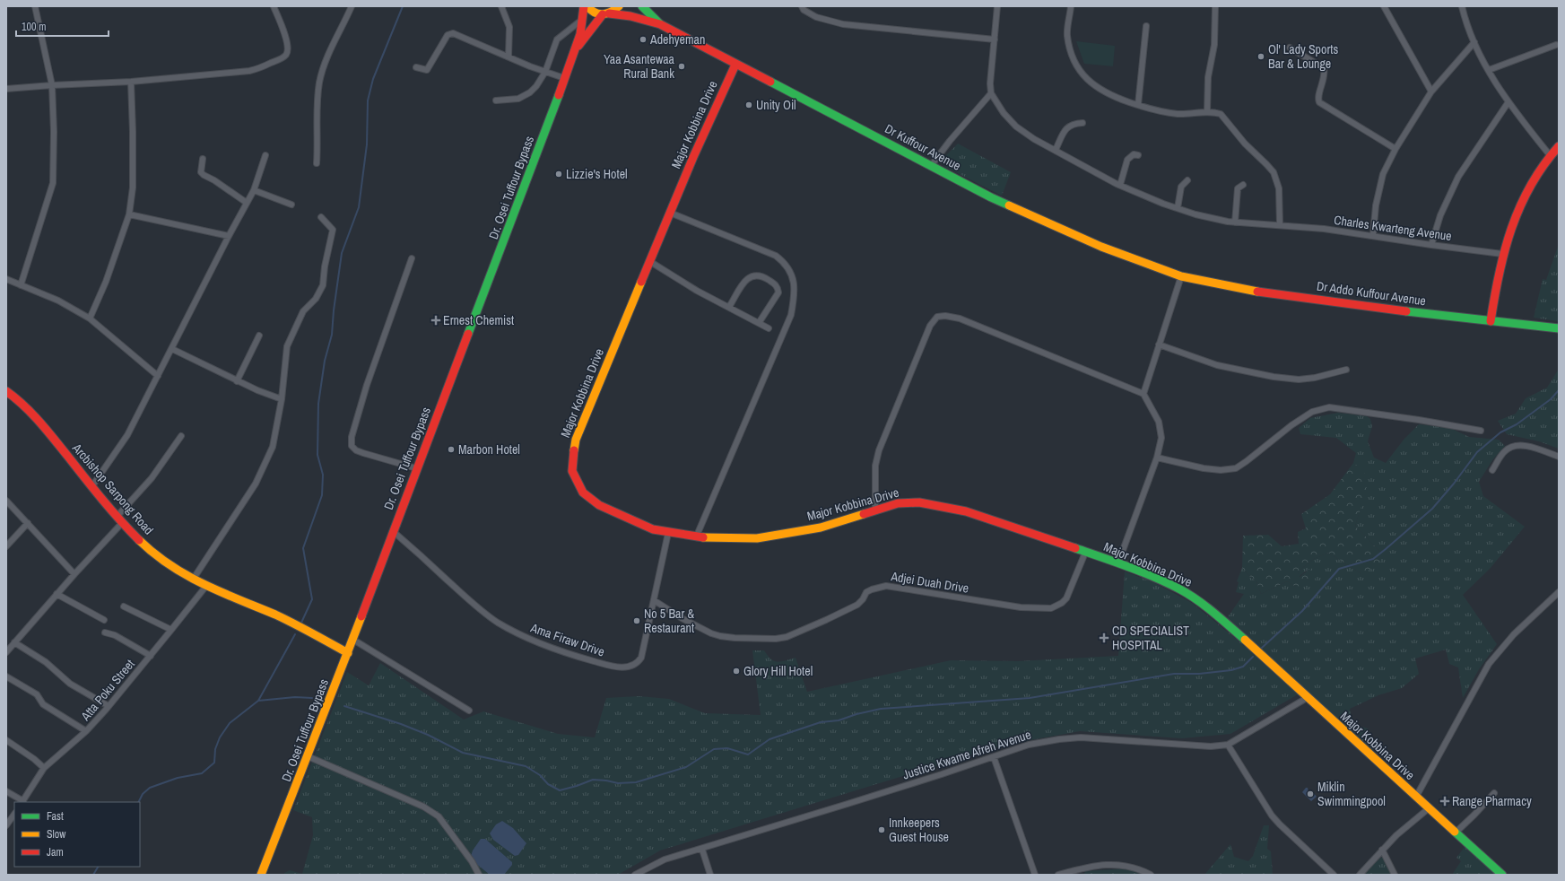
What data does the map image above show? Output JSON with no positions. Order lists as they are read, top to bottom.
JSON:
{
  "streets": {
    "main road": [
      "Major Kobbina Drive",
      "Dr Kuffour Avenue",
      "Dr. Osei Tuffour Bypass",
      "Dr Addo Kuffour Avenue",
      "Arcbishop Sarpong Road"
    ],
    "street": [
      "Charles Kwarteng Avenue",
      "Adjei Duah Drive",
      "Ama Firaw Drive",
      "Atta Poku Street",
      "Justice Kwame Afreh Avenue"
    ]
  },
  "crossings": [
    ["Major Kobbina Drive", "Dr Kuffour Avenue"],
    ["Major Kobbina Drive", "Adjei Duah Drive"],
    ["Major Kobbina Drive", "Ama Firaw Drive"],
    ["Major Kobbina Drive", "Justice Kwame Afreh Avenue"],
    ["Dr Kuffour Avenue", "Dr Addo Kuffour Avenue"],
    ["Dr. Osei Tuffour Bypass", "Arcbishop Sarpong Road"],
    ["Dr. Osei Tuffour Bypass", "Ama Firaw Drive"],
    ["Arcbishop Sarpong Road", "Atta Poku Street"],
    ["Adjei Duah Drive", "Ama Firaw Drive"]
  ],
  "places": {
    "other": [
      "Adehyeman",
      "Ol' Lady Sports Bar & Lounge",
      "Yaa Asantewaa Rural Bank",
      "Unity Oil",
      "Lizzie's Hotel",
      "Marbon Hotel",
      "No 5 Bar & Restaurant",
      "Glory Hill Hotel",
      "Miklin Swimmingpool",
      "Innkeepers Guest House"
    ],
    "health": ["Ernest Chemist", "CD SPECIALIST HOSPITAL", "Range Pharmacy"]
  },
  "legend": ["Fast", "Slow", "Jam"],
  "scale_bar": "100 m"
}
